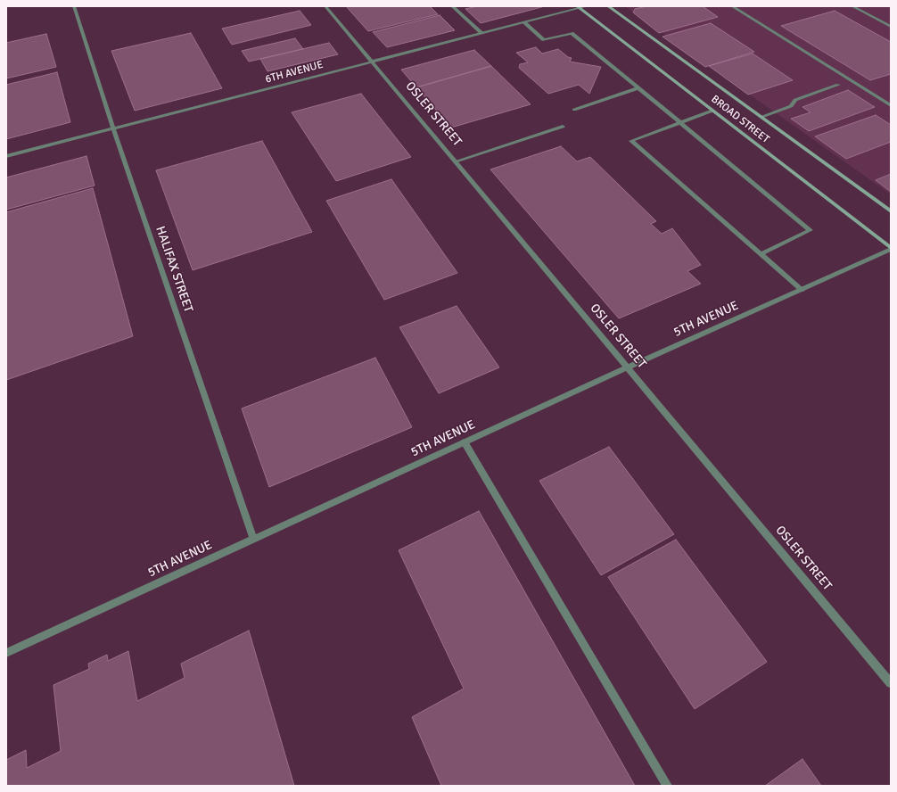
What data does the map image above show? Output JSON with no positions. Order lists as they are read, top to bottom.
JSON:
{
  "streets": {
    "main road": ["BROAD STREET"],
    "street": [
      "6TH AVENUE",
      "OSLER STREET",
      "HALIFAX STREET",
      "5TH AVENUE"
    ]
  },
  "crossings": [
    ["6TH AVENUE", "OSLER STREET"],
    ["6TH AVENUE", "BROAD STREET"],
    ["6TH AVENUE", "HALIFAX STREET"],
    ["OSLER STREET", "5TH AVENUE"],
    ["BROAD STREET", "5TH AVENUE"],
    ["HALIFAX STREET", "5TH AVENUE"]
  ]
}
